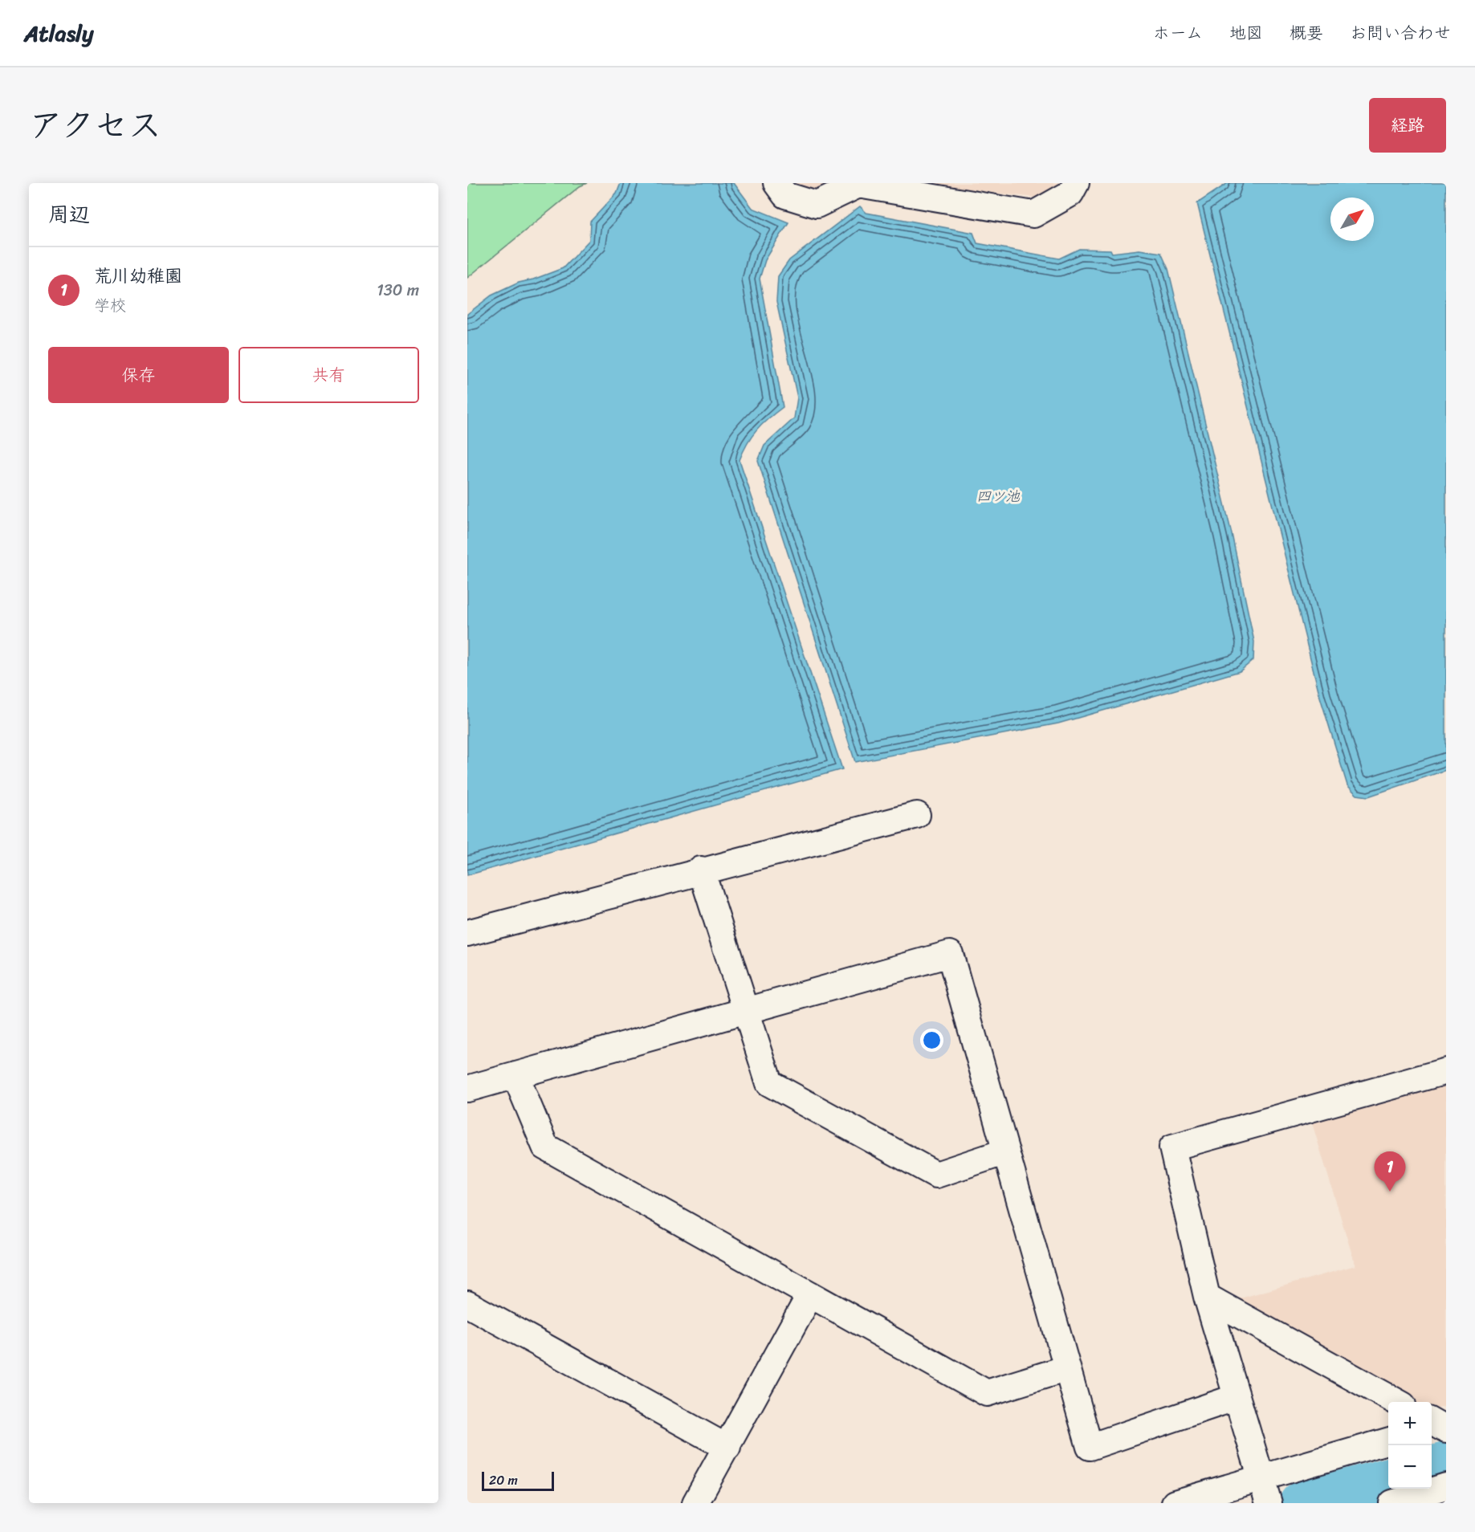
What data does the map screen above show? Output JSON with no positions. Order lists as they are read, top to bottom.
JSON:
{
  "water": ["四ツ池"],
  "scale_bar": "20 m",
  "north": "top right",
  "page": {
    "header": "Atlasly",
    "nav": [
      "ホーム",
      "地図",
      "概要",
      "お問い合わせ"
    ],
    "title": "アクセス",
    "buttons": [
      "経路",
      ["保存", "共有"]
    ],
    "heading": "周辺",
    "list": [
      {
        "mark": "1",
        "name": "荒川幼稚園",
        "note": "学校",
        "value": "130 m"
      }
    ],
    "pins": "1",
    "map_buttons": ["+", "−"],
    "scale": "20 m"
  }
}
